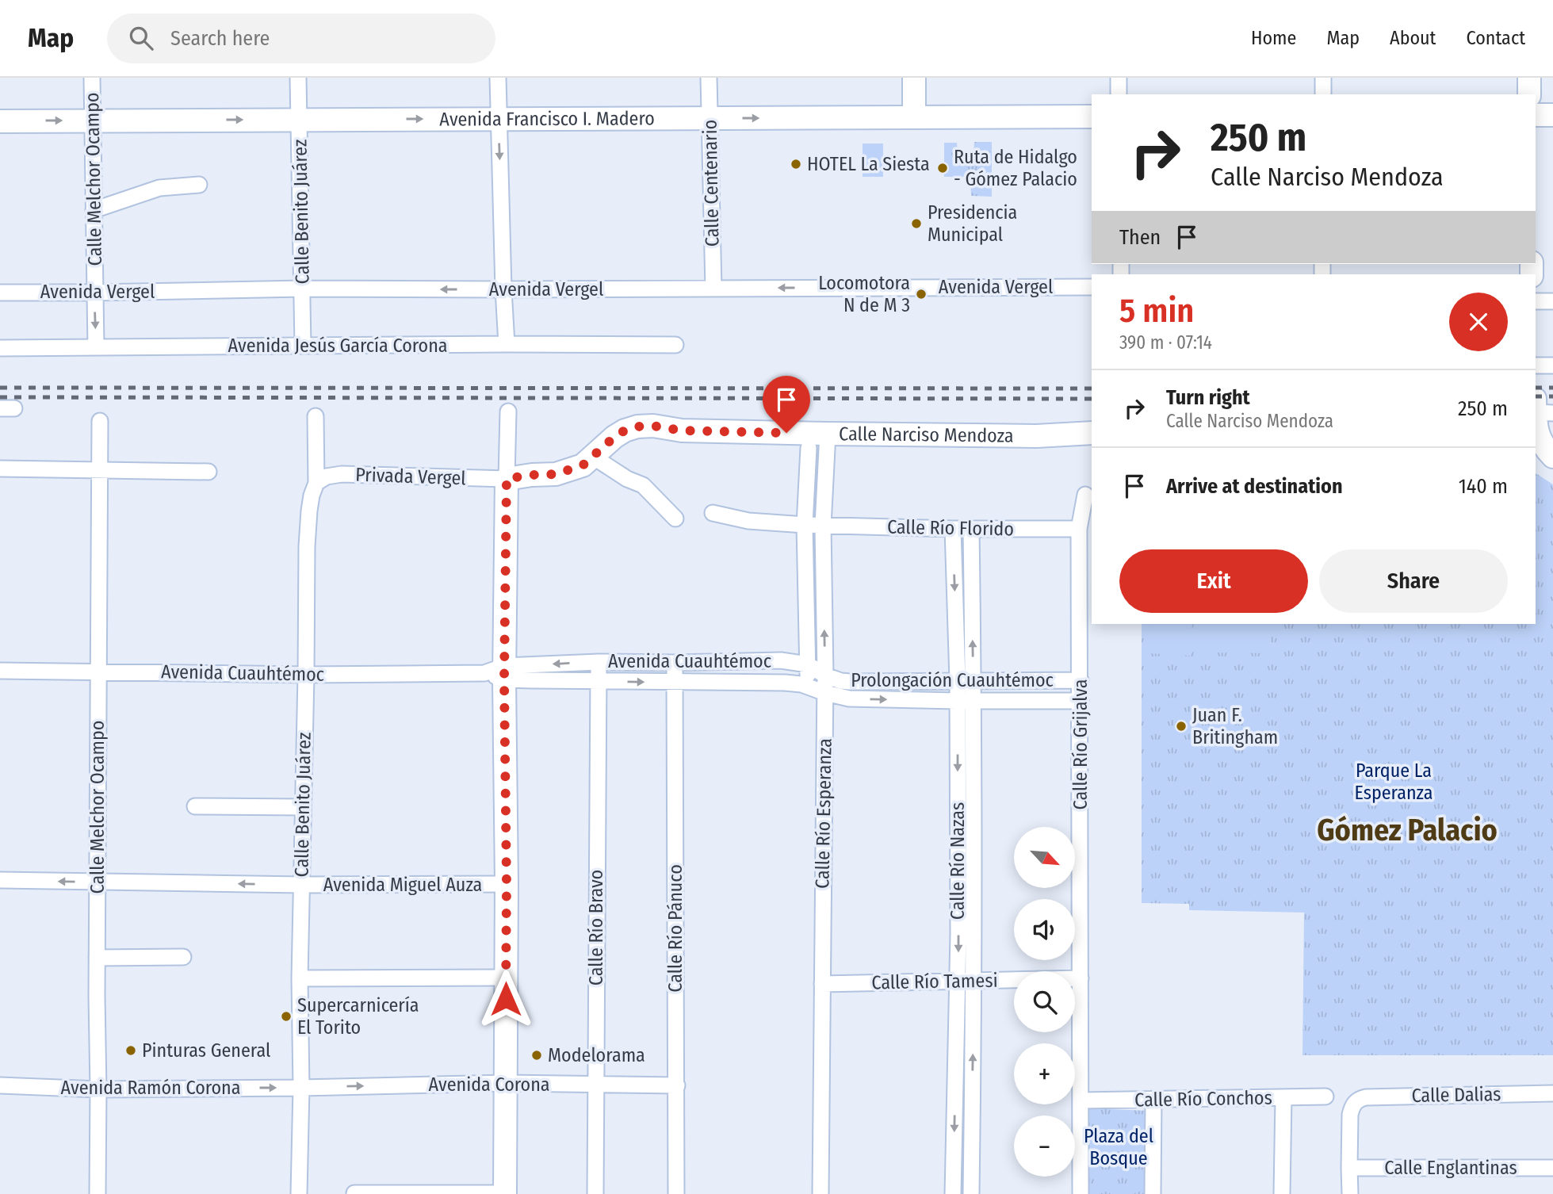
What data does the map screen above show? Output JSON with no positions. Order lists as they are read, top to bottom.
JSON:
{
  "streets": {
    "street": [
      "Avenida Francisco I. Madero",
      "Calle Melchor Ocampo",
      "Calle Centenario",
      "Calle Benito Juárez",
      "Avenida Vergel",
      "Avenida Jesús García Corona",
      "Calle Narciso Mendoza",
      "Privada Vergel",
      "Calle Río Florido",
      "Avenida Cuauhtémoc",
      "Prolongación Cuauhtémoc",
      "Calle Río Grijalva",
      "Calle Río Esperanza",
      "Calle Río Nazas",
      "Avenida Miguel Auza",
      "Calle Río Bravo",
      "Calle Río Pánuco",
      "Calle Río Tamesi",
      "Avenida Corona",
      "Avenida Ramón Corona",
      "Calle Dalias",
      "Calle Río Conchos",
      "Calle Englantinas"
    ]
  },
  "crossings": [
    ["Avenida Francisco I. Madero", "Calle Melchor Ocampo"],
    ["Avenida Francisco I. Madero", "Calle Centenario"],
    ["Avenida Francisco I. Madero", "Calle Benito Juárez"],
    ["Calle Melchor Ocampo", "Avenida Vergel"],
    ["Calle Melchor Ocampo", "Avenida Jesús García Corona"],
    ["Calle Melchor Ocampo", "Avenida Cuauhtémoc"],
    ["Calle Melchor Ocampo", "Avenida Miguel Auza"],
    ["Calle Melchor Ocampo", "Avenida Ramón Corona"],
    ["Calle Centenario", "Avenida Vergel"],
    ["Calle Benito Juárez", "Avenida Vergel"],
    ["Calle Benito Juárez", "Avenida Jesús García Corona"],
    ["Calle Benito Juárez", "Privada Vergel"],
    ["Calle Benito Juárez", "Avenida Cuauhtémoc"],
    ["Calle Benito Juárez", "Avenida Miguel Auza"],
    ["Calle Benito Juárez", "Avenida Corona"],
    ["Calle Benito Juárez", "Avenida Ramón Corona"],
    ["Calle Narciso Mendoza", "Privada Vergel"],
    ["Calle Narciso Mendoza", "Calle Río Esperanza"],
    ["Calle Río Florido", "Calle Río Grijalva"],
    ["Calle Río Florido", "Calle Río Esperanza"],
    ["Calle Río Florido", "Calle Río Nazas"],
    ["Avenida Cuauhtémoc", "Prolongación Cuauhtémoc"],
    ["Avenida Cuauhtémoc", "Calle Río Esperanza"],
    ["Avenida Cuauhtémoc", "Calle Río Bravo"],
    ["Avenida Cuauhtémoc", "Calle Río Pánuco"],
    ["Prolongación Cuauhtémoc", "Calle Río Grijalva"],
    ["Prolongación Cuauhtémoc", "Calle Río Esperanza"],
    ["Prolongación Cuauhtémoc", "Calle Río Nazas"],
    ["Calle Río Grijalva", "Calle Río Tamesi"],
    ["Calle Río Grijalva", "Calle Río Conchos"],
    ["Calle Río Esperanza", "Calle Río Tamesi"],
    ["Calle Río Nazas", "Calle Río Tamesi"],
    ["Calle Río Bravo", "Avenida Corona"],
    ["Calle Río Pánuco", "Avenida Corona"],
    ["Avenida Corona", "Avenida Ramón Corona"],
    ["Calle Dalias", "Calle Englantinas"]
  ],
  "one_way": ["Avenida Francisco I. Madero", "Avenida Vergel"],
  "districts": ["Gómez Palacio"],
  "parks": ["Parque La Esperanza", "Plaza del Bosque"],
  "places": [
    "HOTEL La Siesta",
    "Ruta de Hidalgo - Gómez Palacio",
    "Presidencia Municipal",
    "Locomotora N de M 3",
    "Juan F. Britingham",
    "Supercarnicería El Torito",
    "Pinturas General",
    "Modelorama"
  ],
  "north": "bottom right",
  "page": {
    "header": "Map",
    "search": "Search here",
    "nav": [
      "Home",
      "Map",
      "About",
      "Contact"
    ],
    "turn": ["250 m", "Calle Narciso Mendoza"],
    "then": "Then",
    "heading": ["5 min", "390 m · 07:14"],
    "list": [
      {
        "name": "Turn right",
        "note": "Calle Narciso Mendoza",
        "value": "250 m"
      },
      {
        "name": "Arrive at destination",
        "value": "140 m"
      }
    ],
    "buttons": ["Exit", "Share"],
    "map_buttons": ["+", "−"]
  }
}
